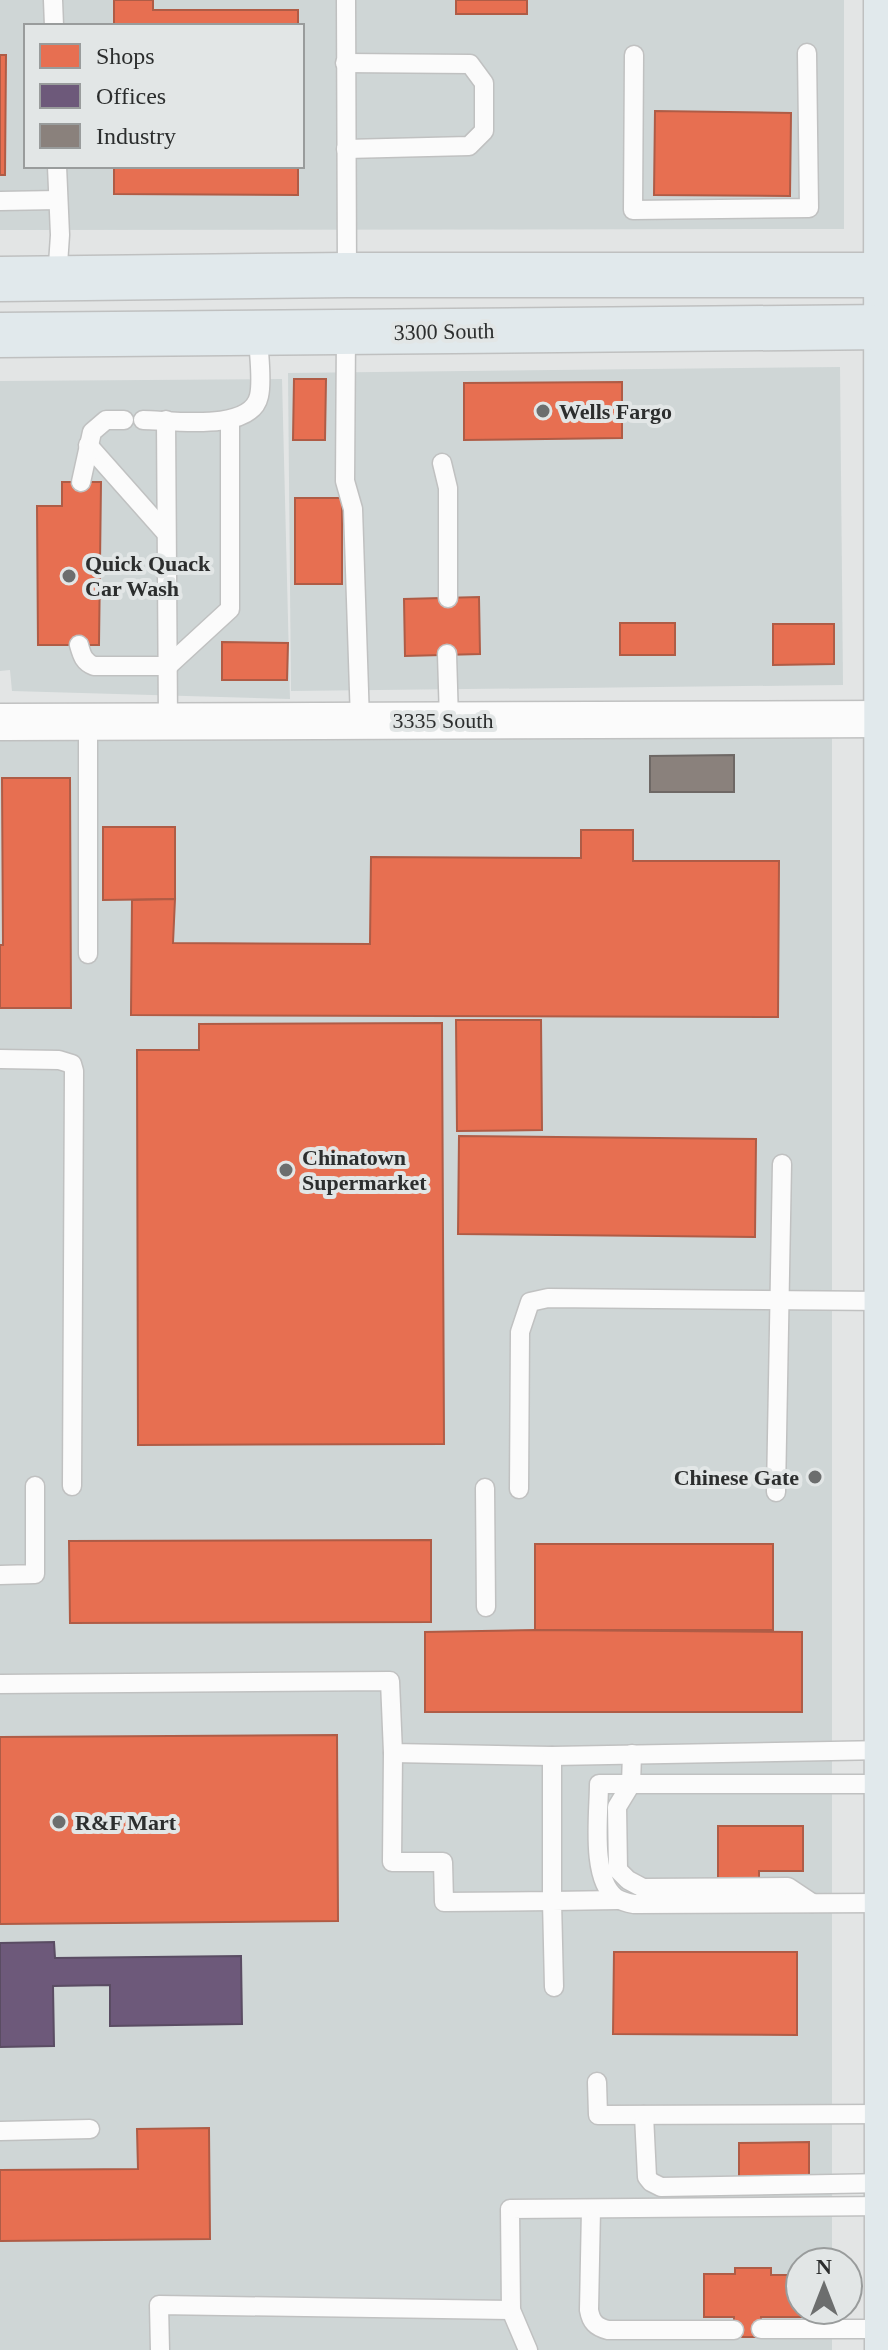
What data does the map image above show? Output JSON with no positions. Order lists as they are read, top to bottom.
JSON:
{
  "streets": {
    "main road": ["3300 South"],
    "street": ["3335 South"]
  },
  "places": [
    "Wells Fargo",
    "Quick Quack Car Wash",
    "Chinatown Supermarket",
    "Chinese Gate",
    "R&F Mart"
  ],
  "legend": ["Shops", "Offices", "Industry"],
  "north": "top"
}
